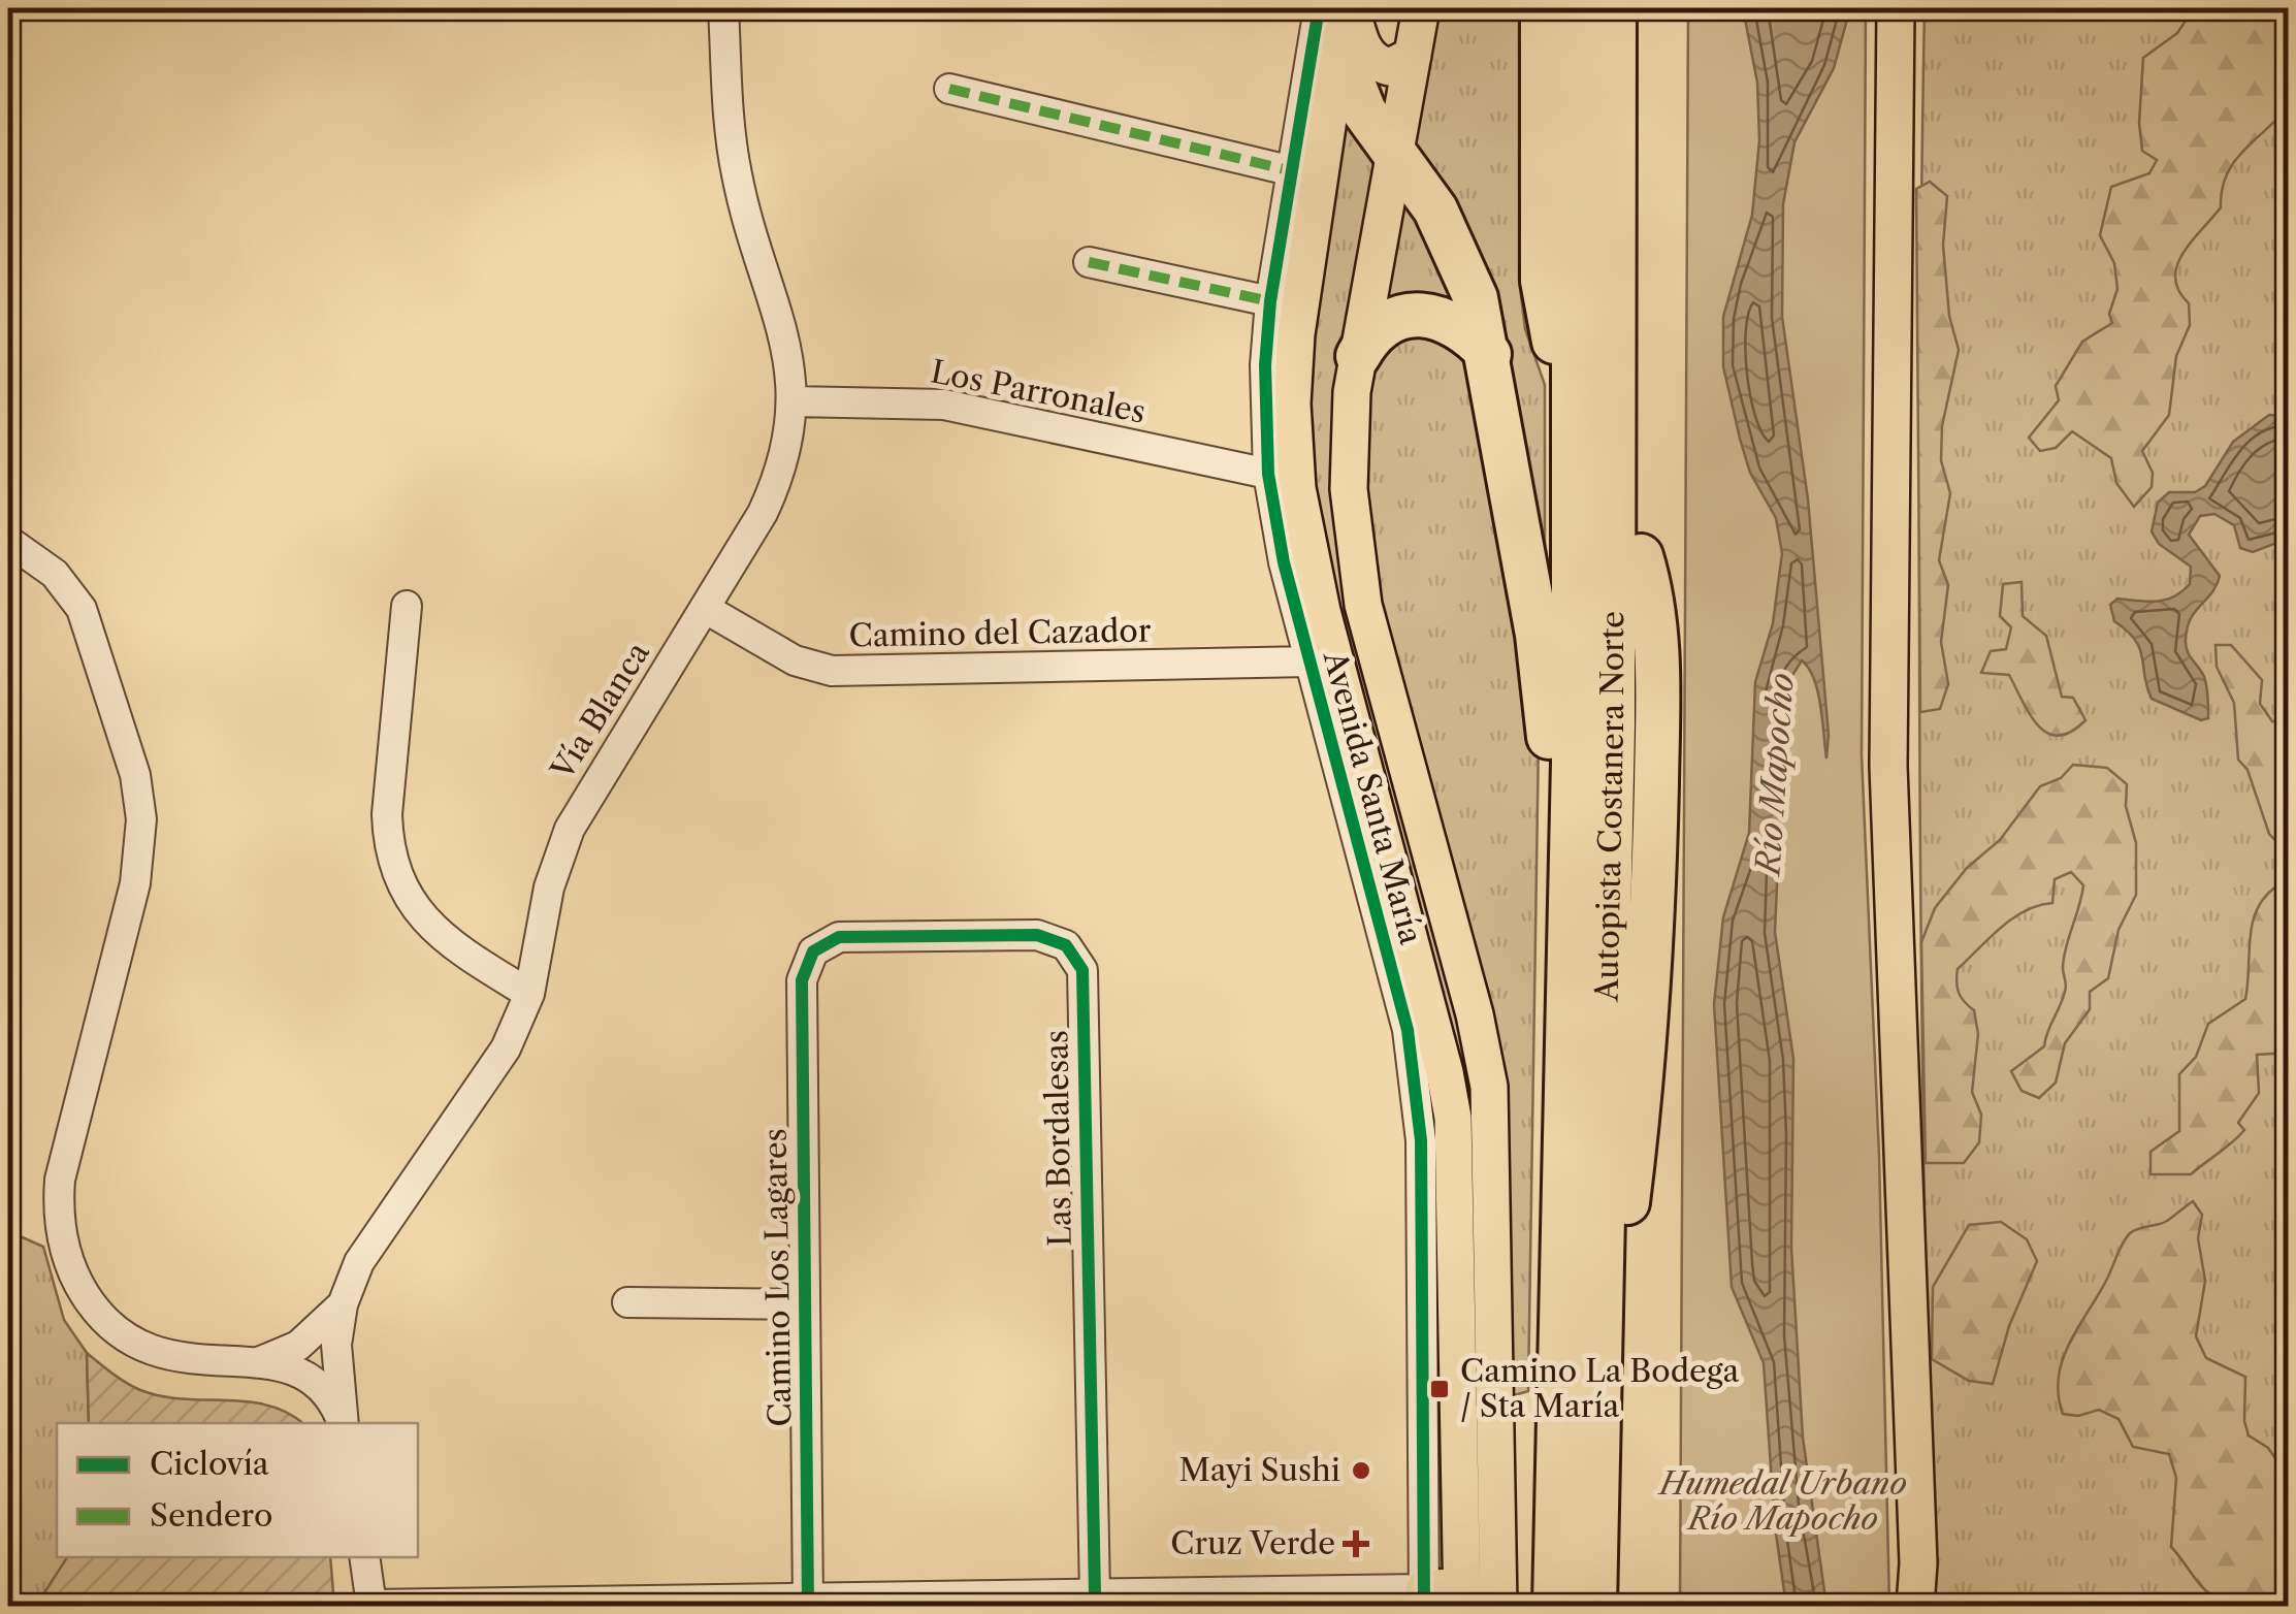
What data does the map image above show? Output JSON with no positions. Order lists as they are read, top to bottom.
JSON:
{
  "streets": {
    "highway": ["Autopista Costanera Norte"],
    "main road": ["Avenida Santa María"],
    "street": [
      "Los Parronales",
      "Camino del Cazador",
      "Vía Blanca",
      "Las Bordalesas",
      "Camino Los Lagares"
    ]
  },
  "crossings": [
    ["Los Parronales", "Vía Blanca"],
    ["Los Parronales", "Avenida Santa María"],
    ["Camino del Cazador", "Vía Blanca"],
    ["Camino del Cazador", "Avenida Santa María"],
    ["Las Bordalesas", "Camino Los Lagares"]
  ],
  "water": ["Río Mapocho"],
  "parks": ["Humedal Urbano Río Mapocho"],
  "places": {
    "transit": ["Camino La Bodega / Sta María"],
    "other": ["Mayi Sushi"],
    "health": ["Cruz Verde"]
  },
  "legend": ["Ciclovía", "Sendero"]
}
